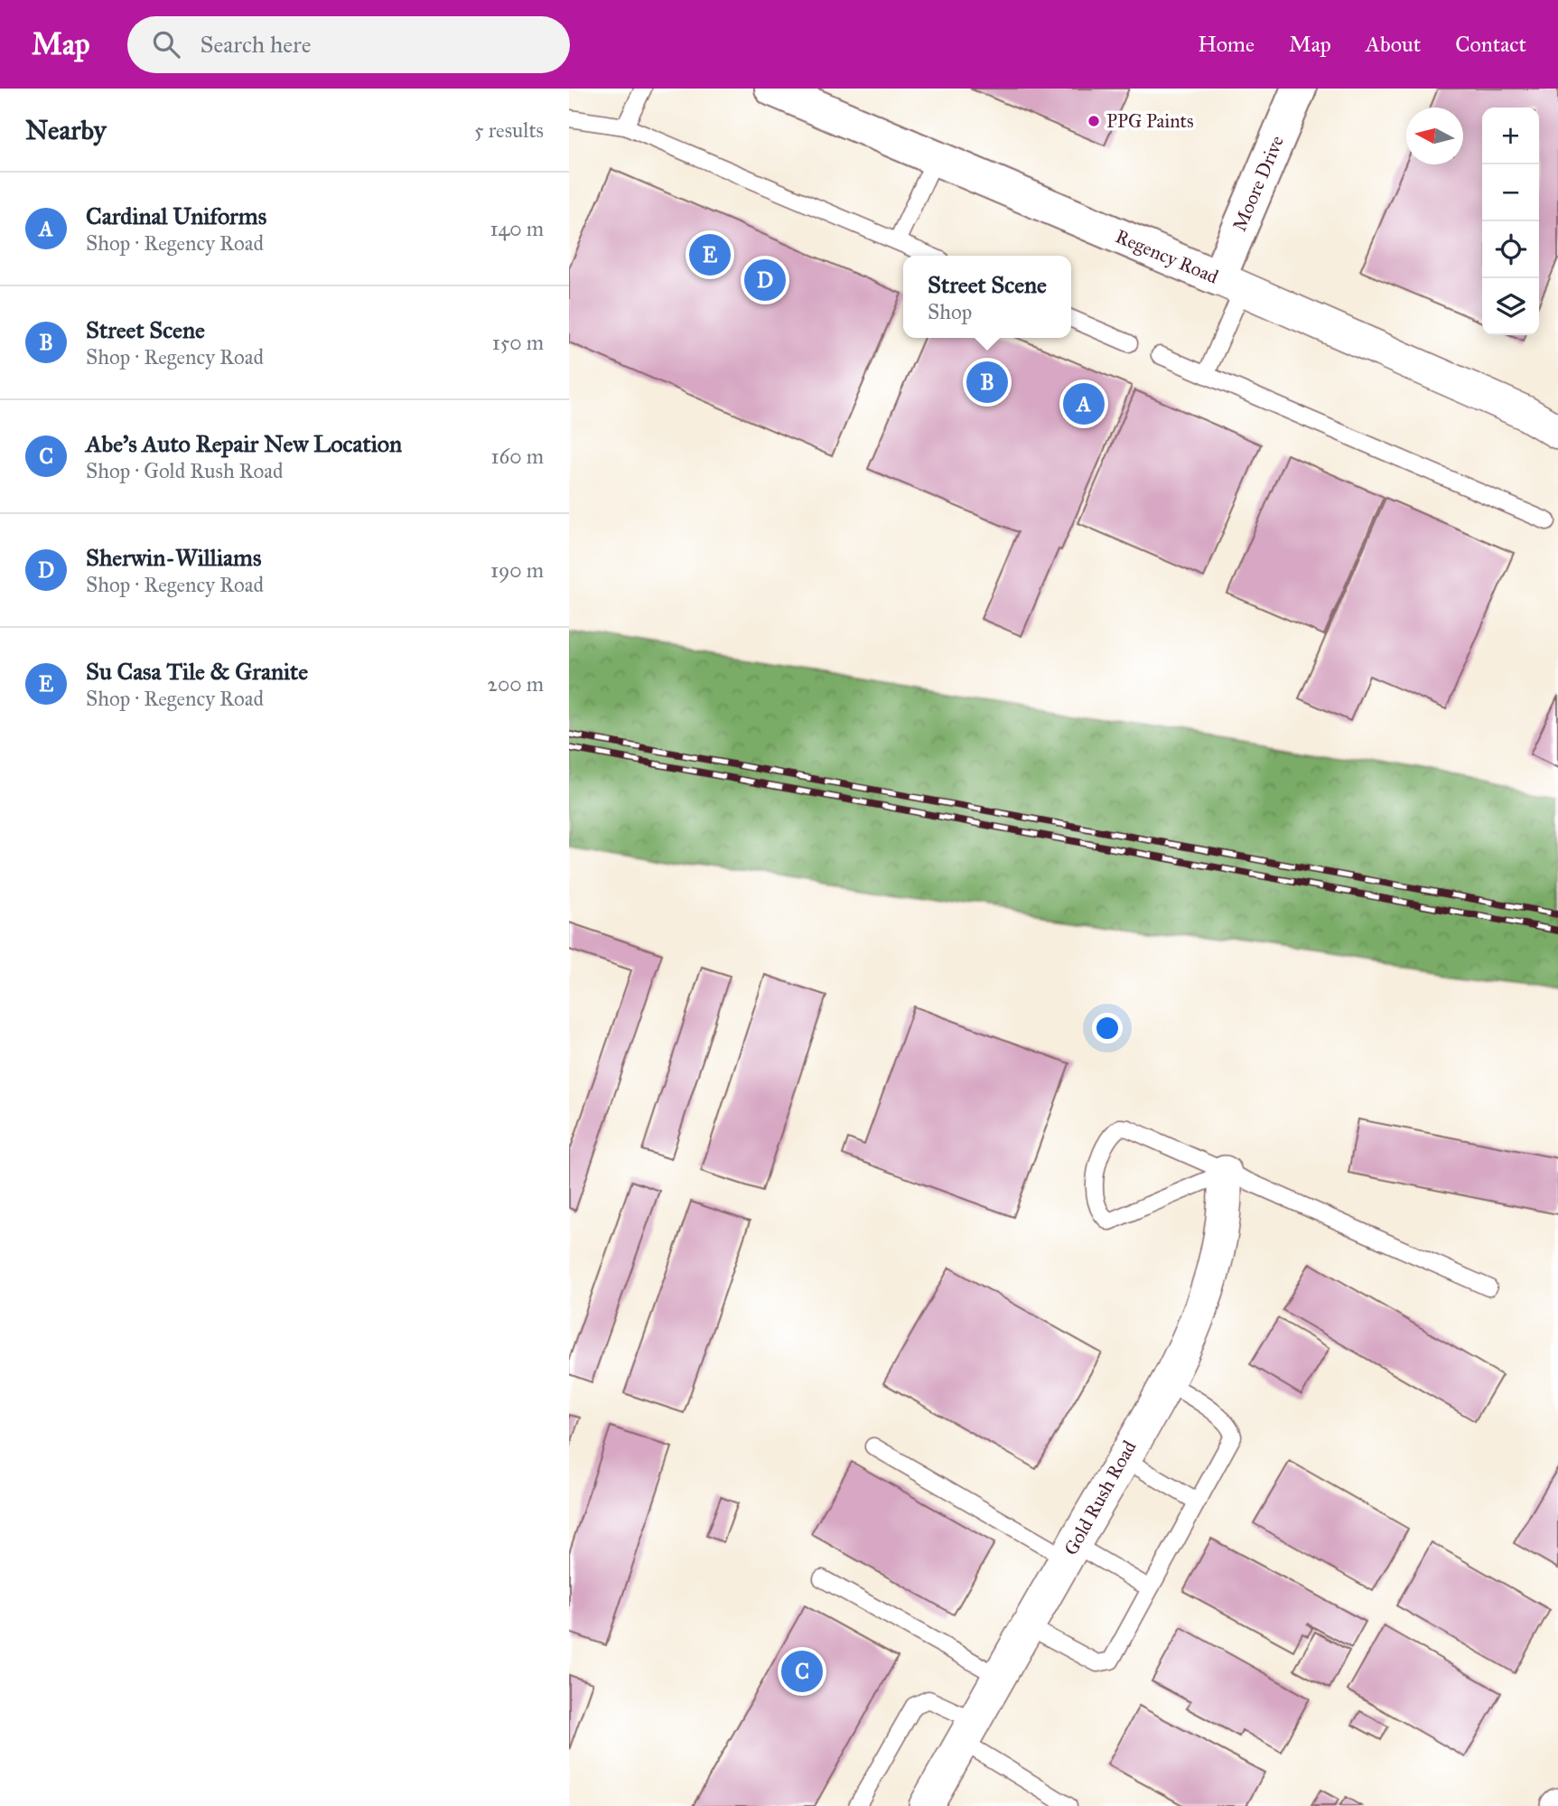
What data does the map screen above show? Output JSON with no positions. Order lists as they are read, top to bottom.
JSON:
{
  "streets": {
    "street": ["Moore Drive", "Regency Road", "Gold Rush Road"]
  },
  "crossings": [
    ["Moore Drive", "Regency Road"]
  ],
  "places": ["PPG Paints"],
  "north": "left",
  "page": {
    "header": "Map",
    "search": "Search here",
    "nav": [
      "Home",
      "Map",
      "About",
      "Contact"
    ],
    "heading": ["Nearby", "5 results"],
    "map_buttons": ["+", "−"],
    "list": [
      {
        "mark": "A",
        "name": "Cardinal Uniforms",
        "note": "Shop · Regency Road",
        "value": "140 m"
      },
      {
        "mark": "B",
        "name": "Street Scene",
        "note": "Shop · Regency Road",
        "value": "150 m"
      },
      {
        "mark": "C",
        "name": "Abe's Auto Repair New Location",
        "note": "Shop · Gold Rush Road",
        "value": "160 m"
      },
      {
        "mark": "D",
        "name": "Sherwin-Williams",
        "note": "Shop · Regency Road",
        "value": "190 m"
      },
      {
        "mark": "E",
        "name": "Su Casa Tile & Granite",
        "note": "Shop · Regency Road",
        "value": "200 m"
      }
    ],
    "pins": [
      "E",
      "D",
      "B",
      "A",
      "C"
    ],
    "popup": ["Street Scene", "Shop"]
  }
}
